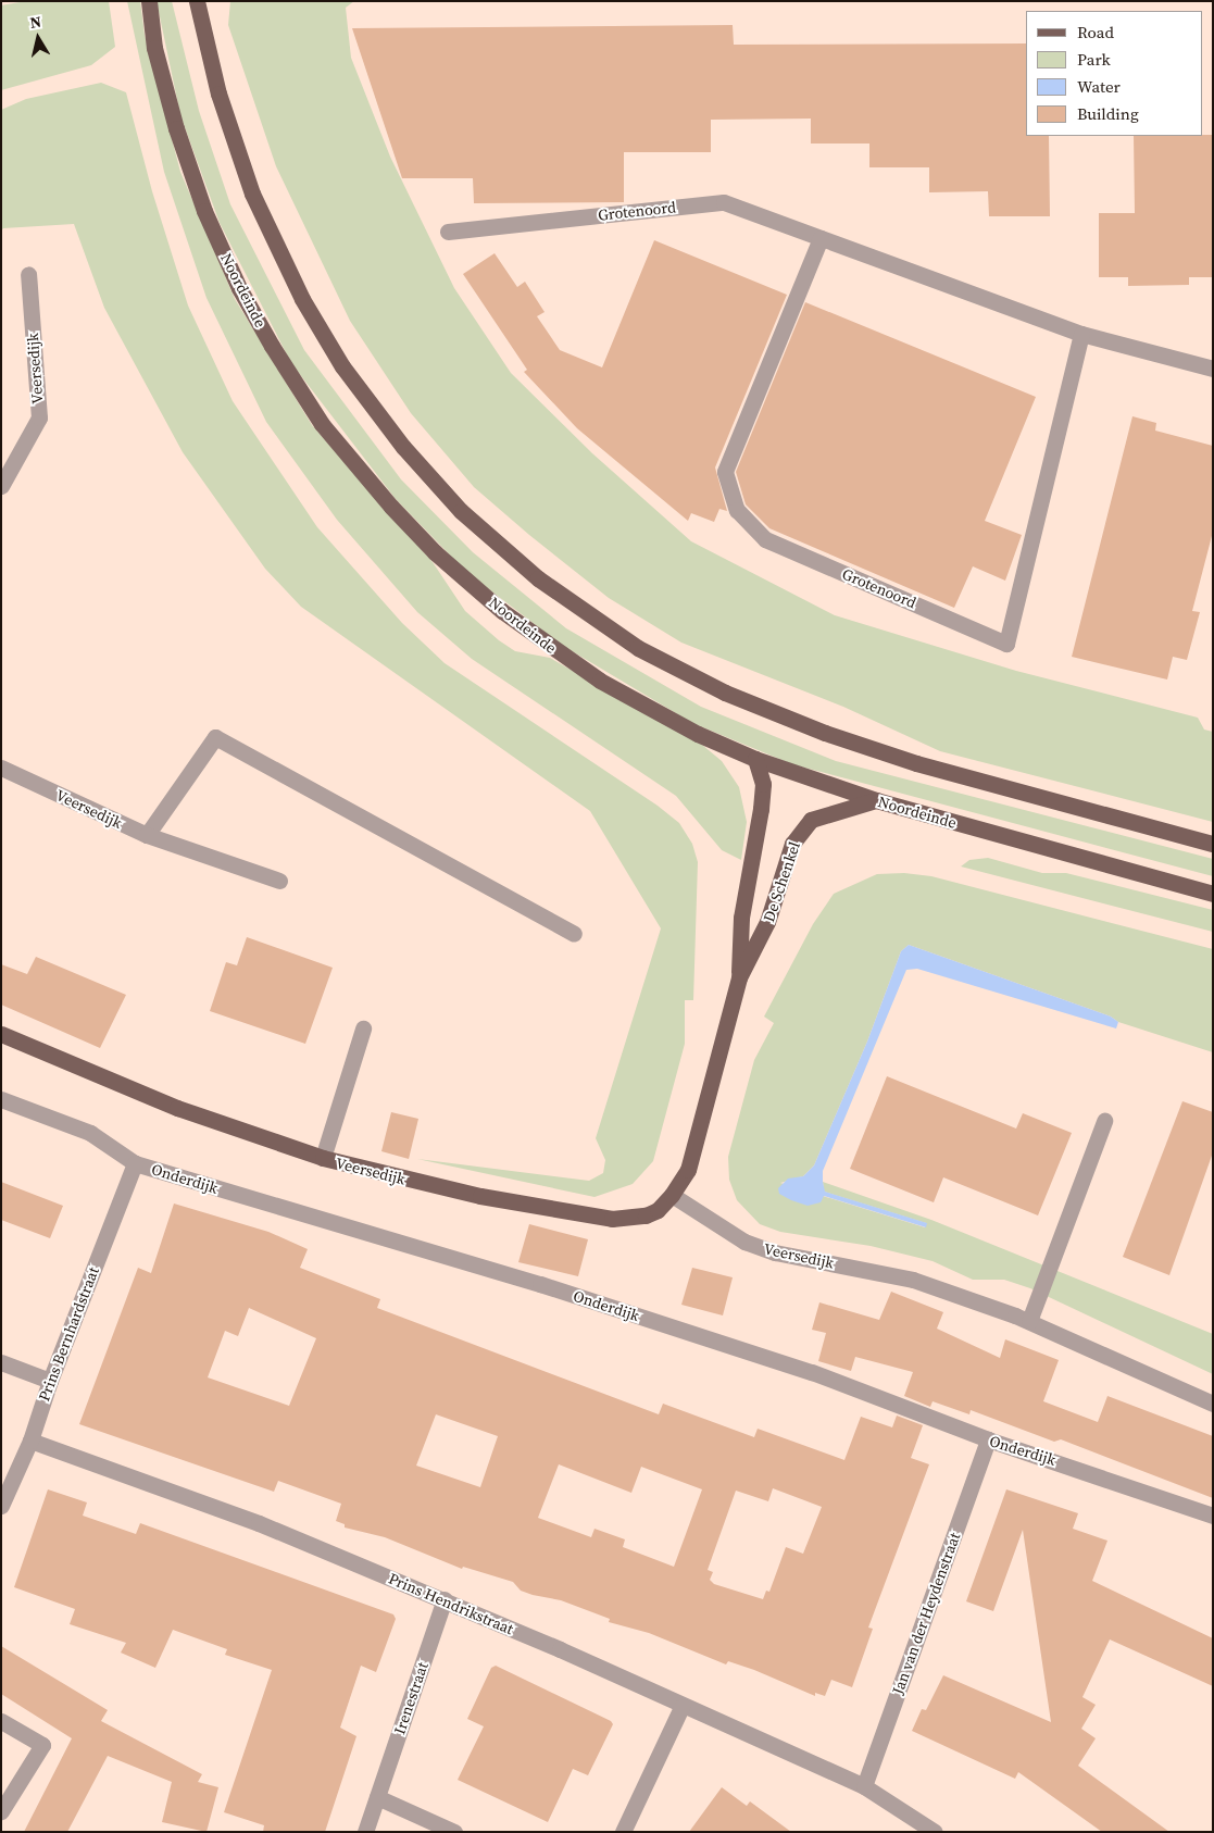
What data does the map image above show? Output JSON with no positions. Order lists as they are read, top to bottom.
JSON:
{
  "streets": {
    "main road": ["Noordeinde", "Veersedijk", "De Schenkel"],
    "street": [
      "Grotenoord",
      "Onderdijk",
      "Prins Bernhardstraat",
      "Prins Hendrikstraat",
      "Jan van der Heydenstraat",
      "Irenestraat"
    ]
  },
  "crossings": [
    ["Noordeinde", "De Schenkel"],
    ["Veersedijk", "De Schenkel"],
    ["Onderdijk", "Prins Bernhardstraat"],
    ["Onderdijk", "Jan van der Heydenstraat"],
    ["Prins Bernhardstraat", "Prins Hendrikstraat"],
    ["Prins Hendrikstraat", "Jan van der Heydenstraat"],
    ["Prins Hendrikstraat", "Irenestraat"]
  ],
  "legend": [
    "Road",
    "Park",
    "Water",
    "Building"
  ],
  "north": "top"
}
